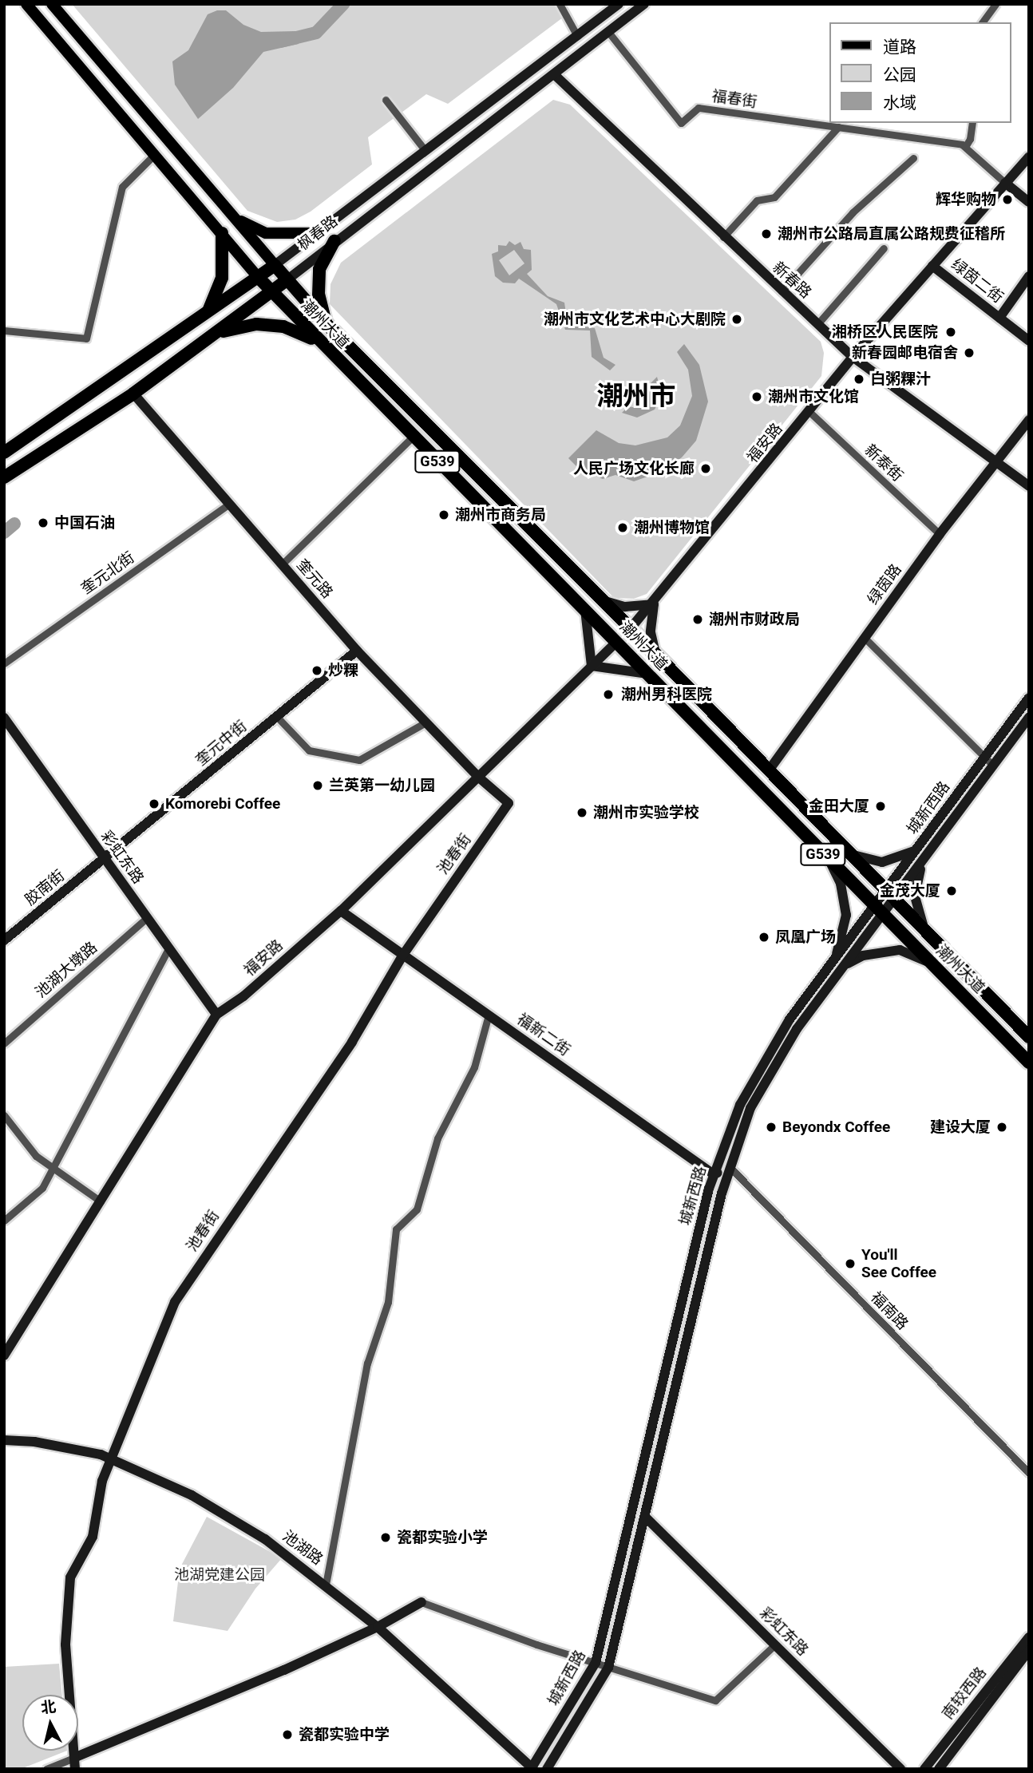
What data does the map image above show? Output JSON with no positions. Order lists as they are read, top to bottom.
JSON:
{
  "streets": {
    "highway": ["枫春路", "潮州大道", "G539"],
    "street": [
      "福春街",
      "新春路",
      "绿茵二街",
      "福安路",
      "新泰街",
      "奎元北街",
      "奎元路",
      "绿茵路",
      "奎元中街",
      "城新西路",
      "池春街",
      "彩虹东路",
      "胶南街",
      "池湖大墩路",
      "福新二街",
      "福南路",
      "池湖路",
      "南较西路"
    ]
  },
  "crossings": [
    ["福春街", "枫春路"],
    ["枫春路", "新春路"],
    ["枫春路", "潮州大道"],
    ["枫春路", "奎元路"],
    ["新春路", "福安路"],
    ["新春路", "绿茵路"],
    ["绿茵二街", "福安路"],
    ["潮州大道", "福安路"],
    ["潮州大道", "绿茵路"],
    ["潮州大道", "城新西路"],
    ["福安路", "新泰街"],
    ["福安路", "奎元路"],
    ["福安路", "池春街"],
    ["福安路", "彩虹东路"],
    ["福安路", "福新二街"],
    ["新泰街", "绿茵路"],
    ["奎元北街", "奎元路"],
    ["奎元路", "奎元中街"],
    ["奎元路", "池春街"],
    ["奎元中街", "彩虹东路"],
    ["奎元中街", "胶南街"],
    ["城新西路", "彩虹东路"],
    ["城新西路", "福新二街"],
    ["城新西路", "福南路"],
    ["城新西路", "池湖路"],
    ["池春街", "福新二街"],
    ["池春街", "池湖路"],
    ["彩虹东路", "胶南街"],
    ["彩虹东路", "池湖大墩路"]
  ],
  "districts": ["潮州市"],
  "parks": ["池湖党建公园"],
  "places": [
    "辉华购物",
    "潮州市公路局直属公路规费征稽所",
    "潮州市文化艺术中心大剧院",
    "湘桥区人民医院",
    "新春园邮电宿舍",
    "白粥粿汁",
    "潮州市文化馆",
    "人民广场文化长廊",
    "潮州市商务局",
    "中国石油",
    "潮州博物馆",
    "潮州市财政局",
    "炒粿",
    "潮州男科医院",
    "兰英第一幼儿园",
    "Komorebi Coffee",
    "金田大厦",
    "潮州市实验学校",
    "金茂大厦",
    "凤凰广场",
    "Beyondx Coffee",
    "建设大厦",
    "You'll See Coffee",
    "瓷都实验小学",
    "瓷都实验中学"
  ],
  "legend": ["道路", "公园", "水域"],
  "north": "top"
}
